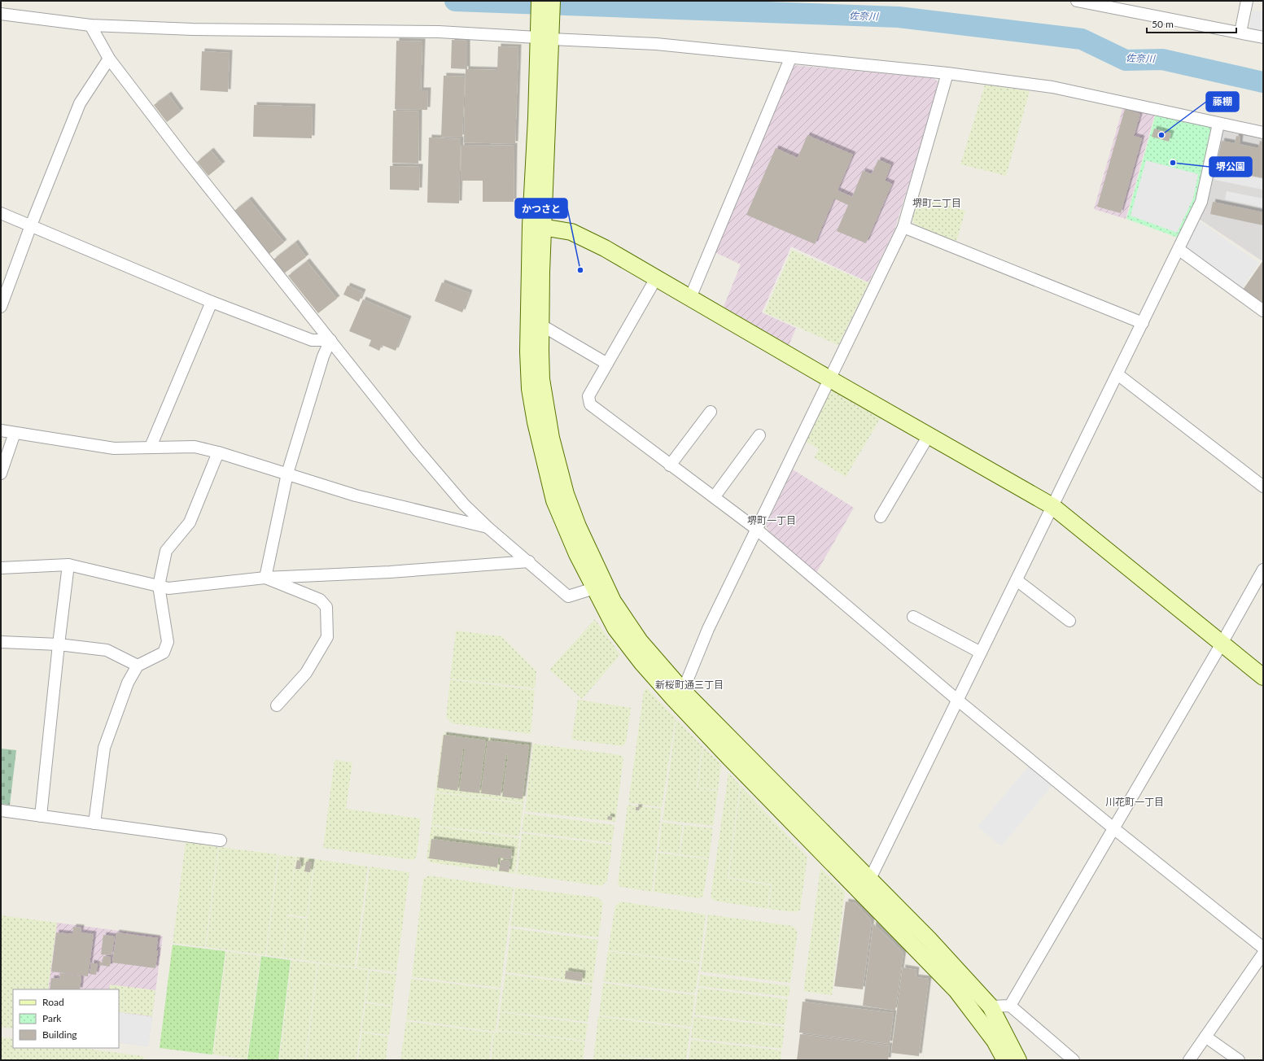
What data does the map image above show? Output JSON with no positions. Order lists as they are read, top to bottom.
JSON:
{
  "districts": [
    "堺町二丁目",
    "堺町一丁目",
    "新桜町通三丁目",
    "川花町一丁目"
  ],
  "water": ["佐奈川"],
  "places": ["藤棚", "堺公園", "かつさと"],
  "legend": ["Road", "Park", "Building"],
  "scale_bar": "50 m"
}
